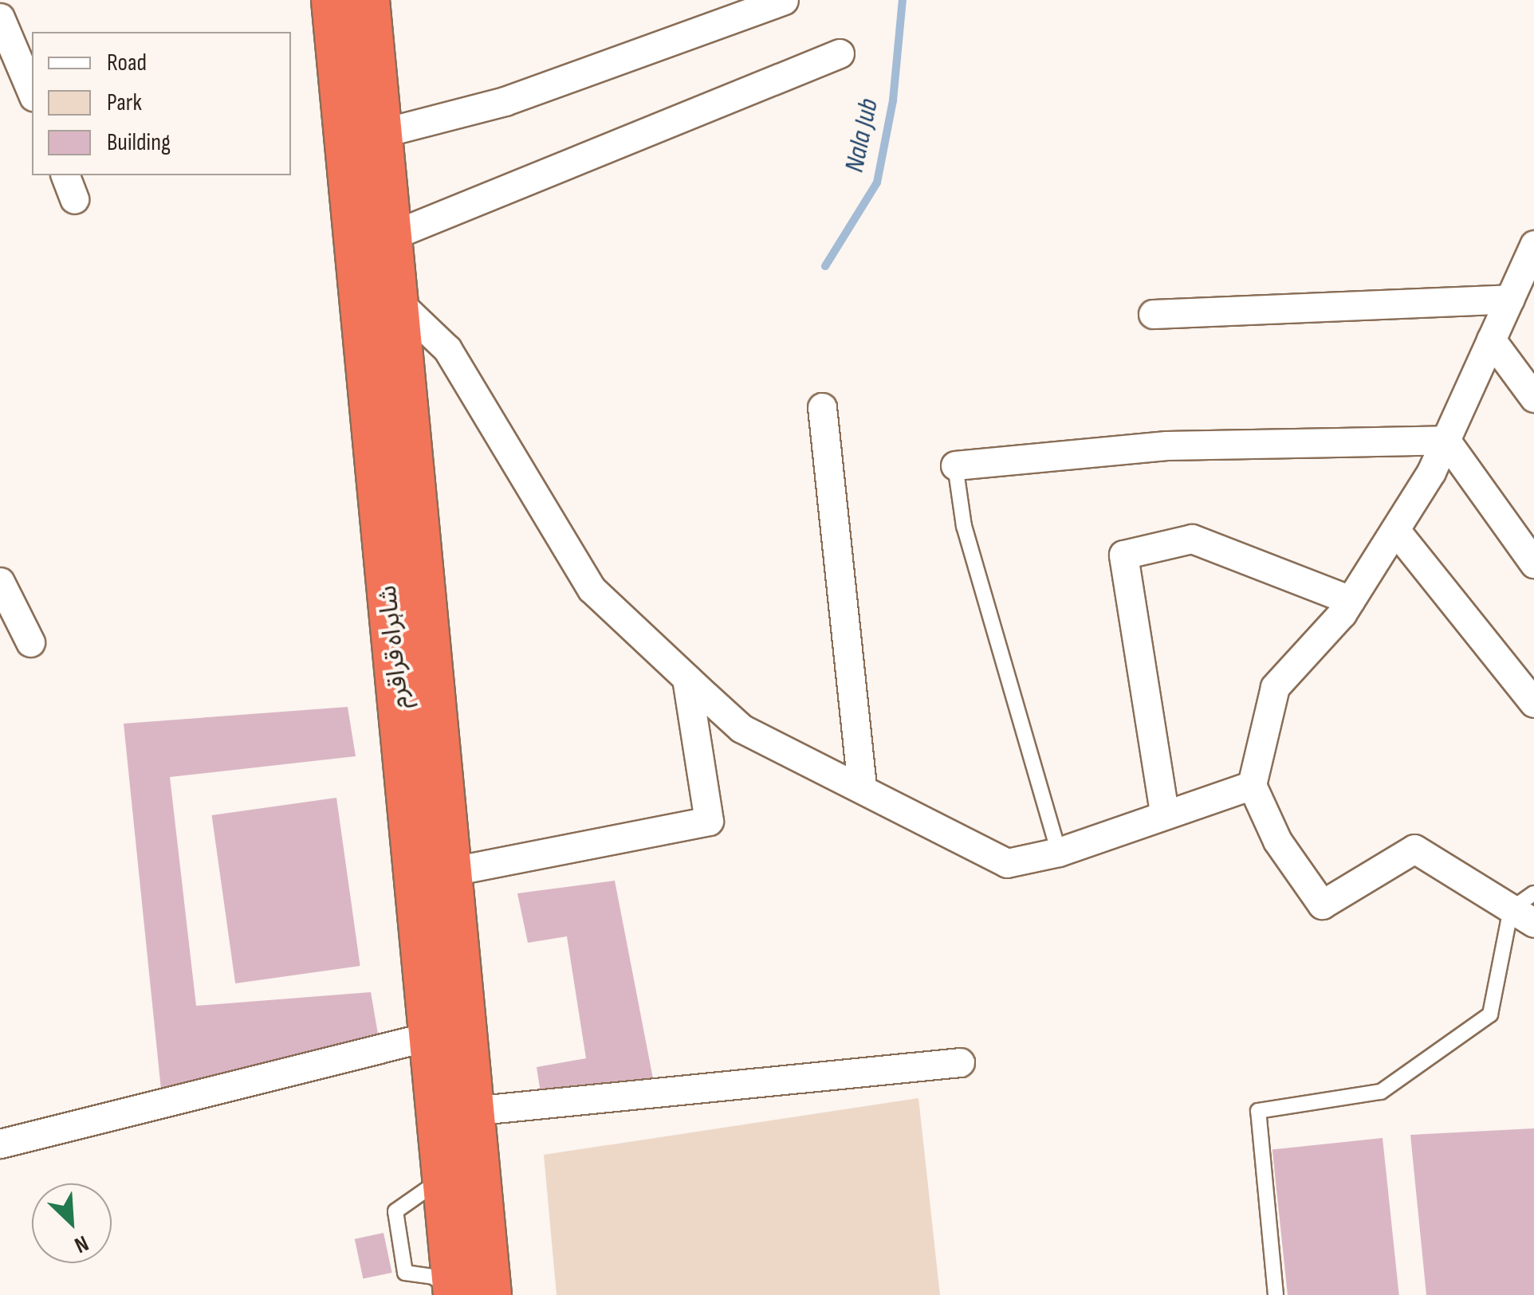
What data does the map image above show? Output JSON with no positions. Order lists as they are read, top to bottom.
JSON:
{
  "streets": {
    "highway": ["شاہراہ قراقرم"]
  },
  "water": ["Nala Jub"],
  "legend": ["Road", "Park", "Building"],
  "north": "bottom right"
}
